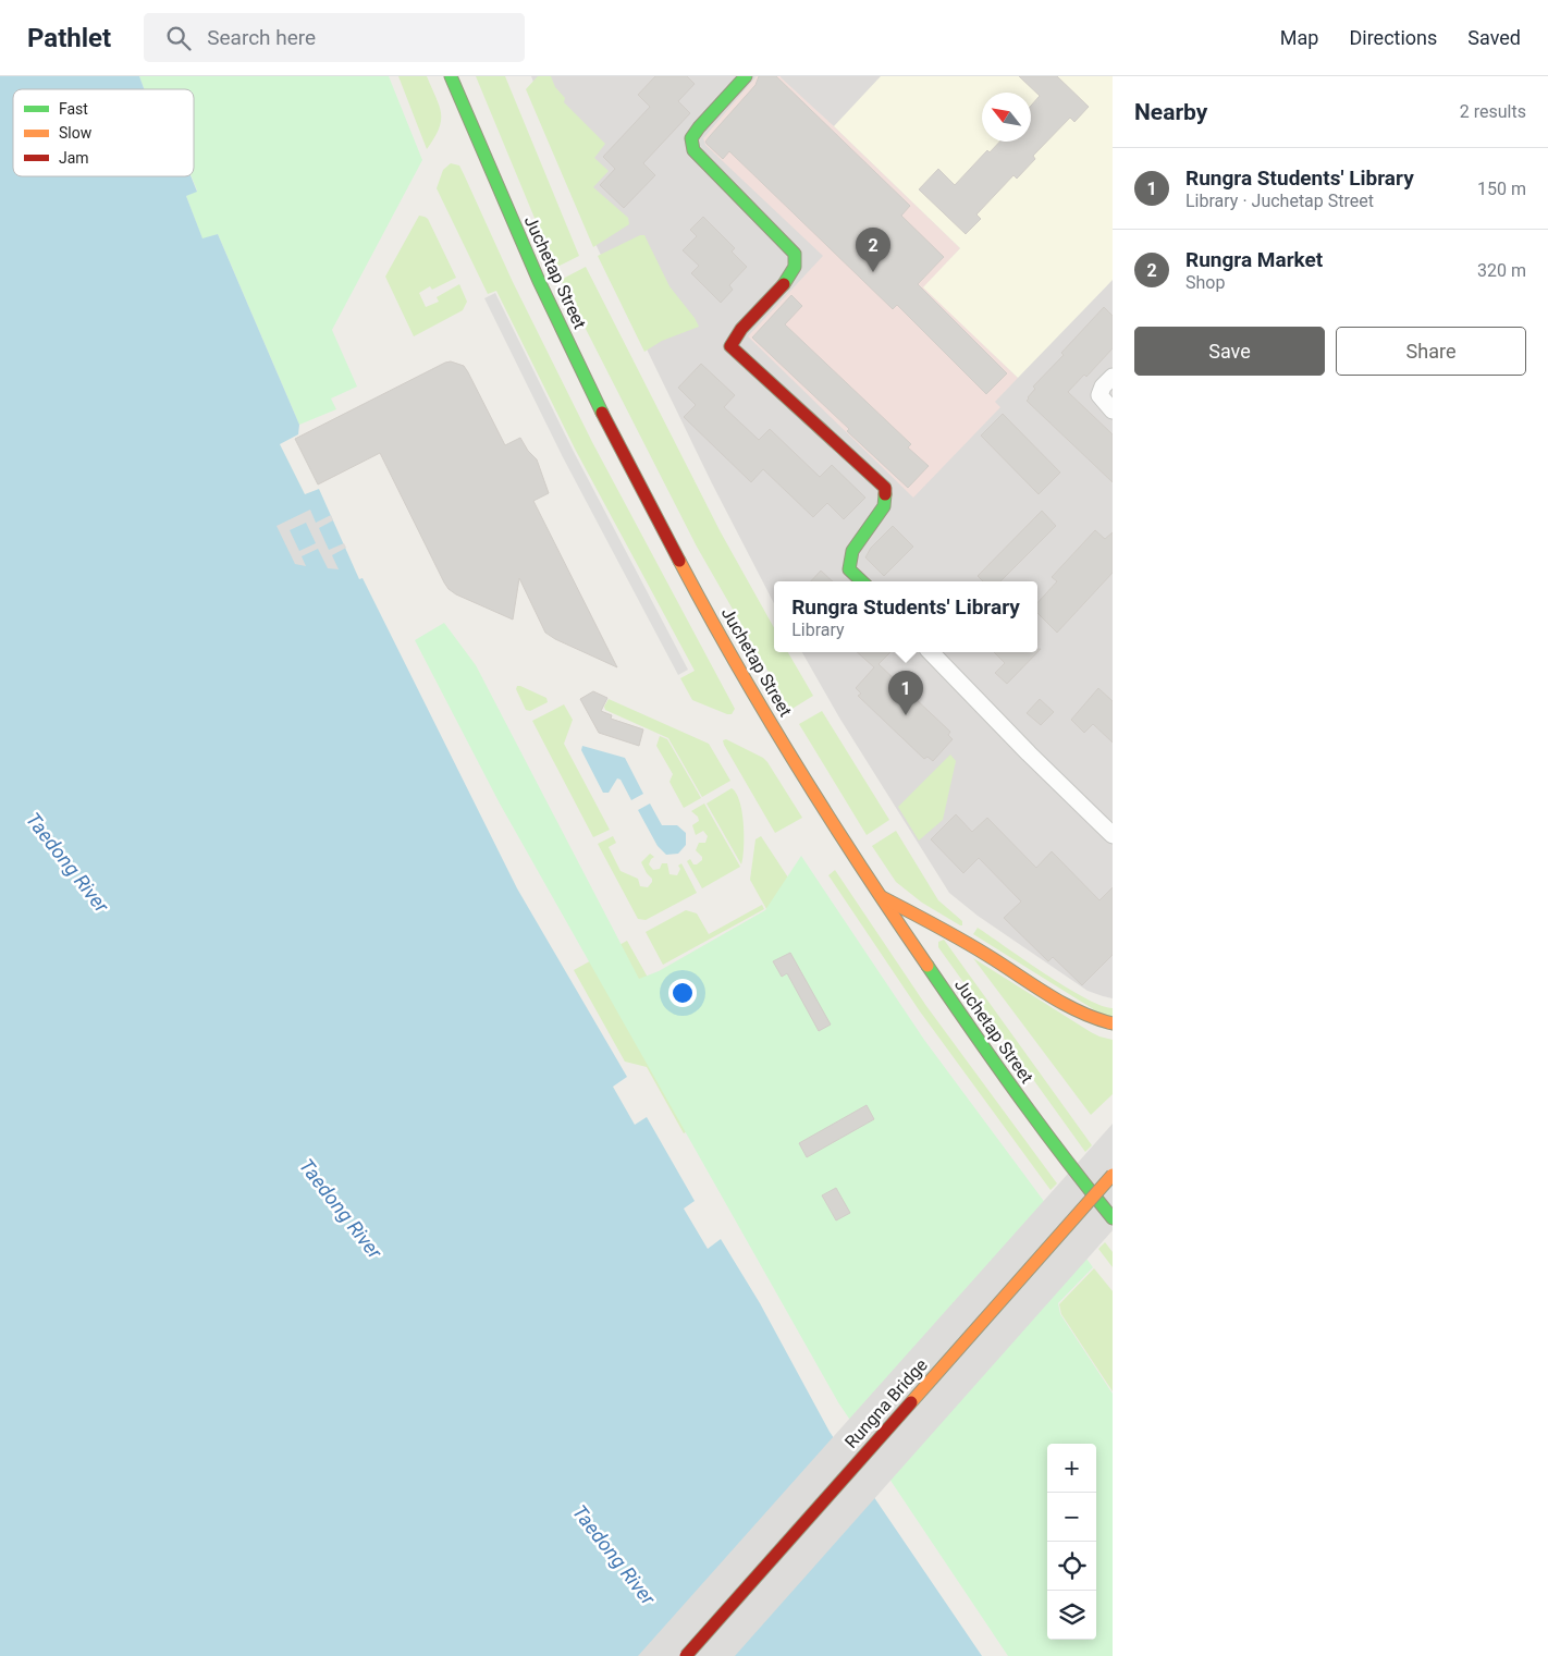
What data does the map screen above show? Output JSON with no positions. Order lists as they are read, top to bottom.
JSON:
{
  "streets": {
    "main road": ["Juchetap Street", "Rungna Bridge"]
  },
  "water": ["Taedong River"],
  "legend": ["Fast", "Slow", "Jam"],
  "north": "top left",
  "page": {
    "header": "Pathlet",
    "search": "Search here",
    "nav": ["Map", "Directions", "Saved"],
    "heading": ["Nearby", "2 results"],
    "list": [
      {
        "mark": "1",
        "name": "Rungra Students' Library",
        "note": "Library · Juchetap Street",
        "value": "150 m"
      },
      {
        "mark": "2",
        "name": "Rungra Market",
        "note": "Shop",
        "value": "320 m"
      }
    ],
    "pins": ["2", "1"],
    "buttons": ["Save", "Share"],
    "popup": ["Rungra Students' Library", "Library"],
    "map_buttons": ["+", "−"]
  }
}
